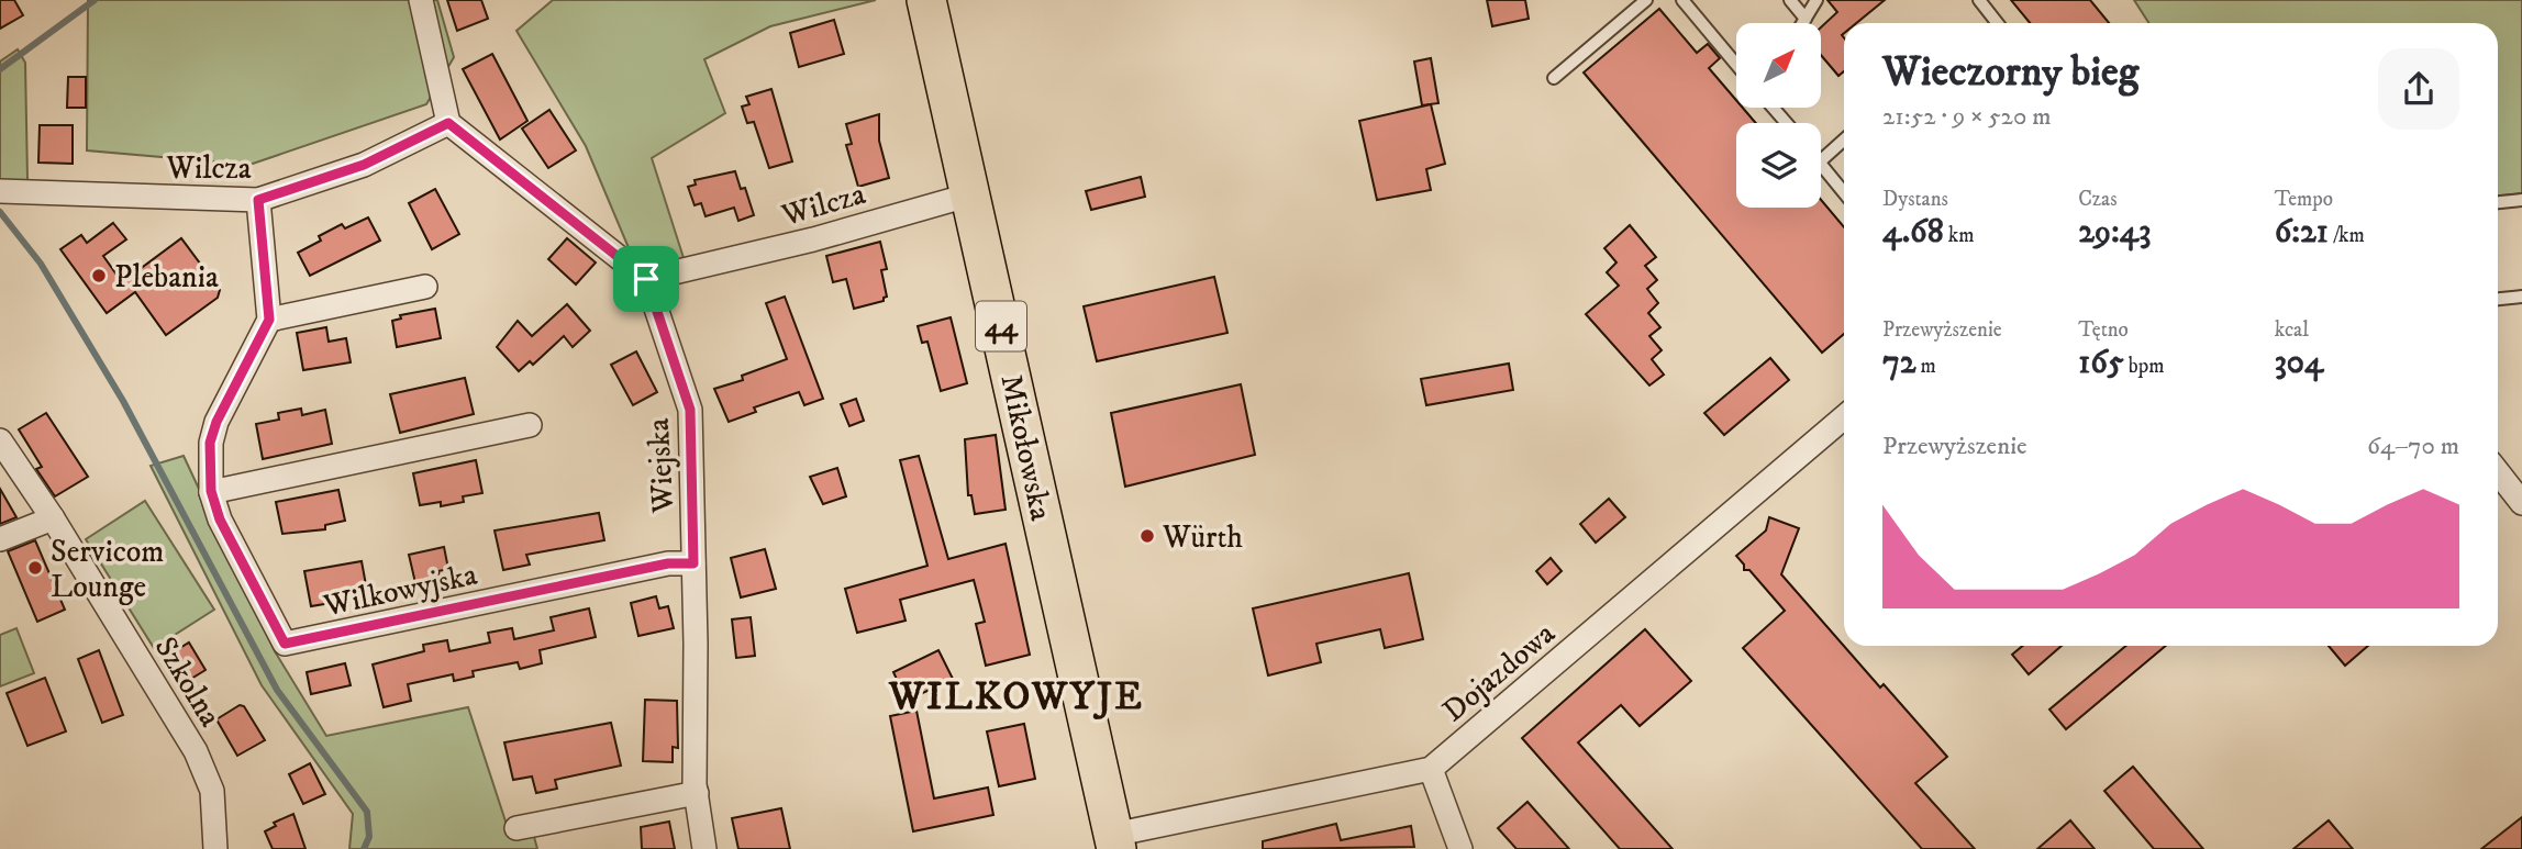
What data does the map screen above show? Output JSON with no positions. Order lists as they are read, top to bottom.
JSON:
{
  "streets": {
    "main road": ["44", "Mikołowska"],
    "street": [
      "Wilcza",
      "Wiejska",
      "Wilkowyjska",
      "Dojazdowa",
      "Szkolna"
    ]
  },
  "crossings": [
    ["Wilcza", "Mikołowska"],
    ["Wilcza", "Wiejska"],
    ["Mikołowska", "Dojazdowa"],
    ["Wiejska", "Wilkowyjska"]
  ],
  "districts": ["WILKOWYJE"],
  "places": ["Plebania", "Würth", "Servicom Lounge"],
  "north": "top right",
  "page": {
    "heading": ["Wieczorny bieg", "21:52 · 9 × 520 m"],
    "stats": [
      ["Dystans", "4.68 km"],
      ["Czas", "29:43"],
      ["Tempo", "6:21 /km"],
      ["Przewyższenie", "72 m"],
      ["Tętno", "165 bpm"],
      ["kcal", "304"]
    ],
    "chart": ["Przewyższenie", "64–70 m"]
  }
}
